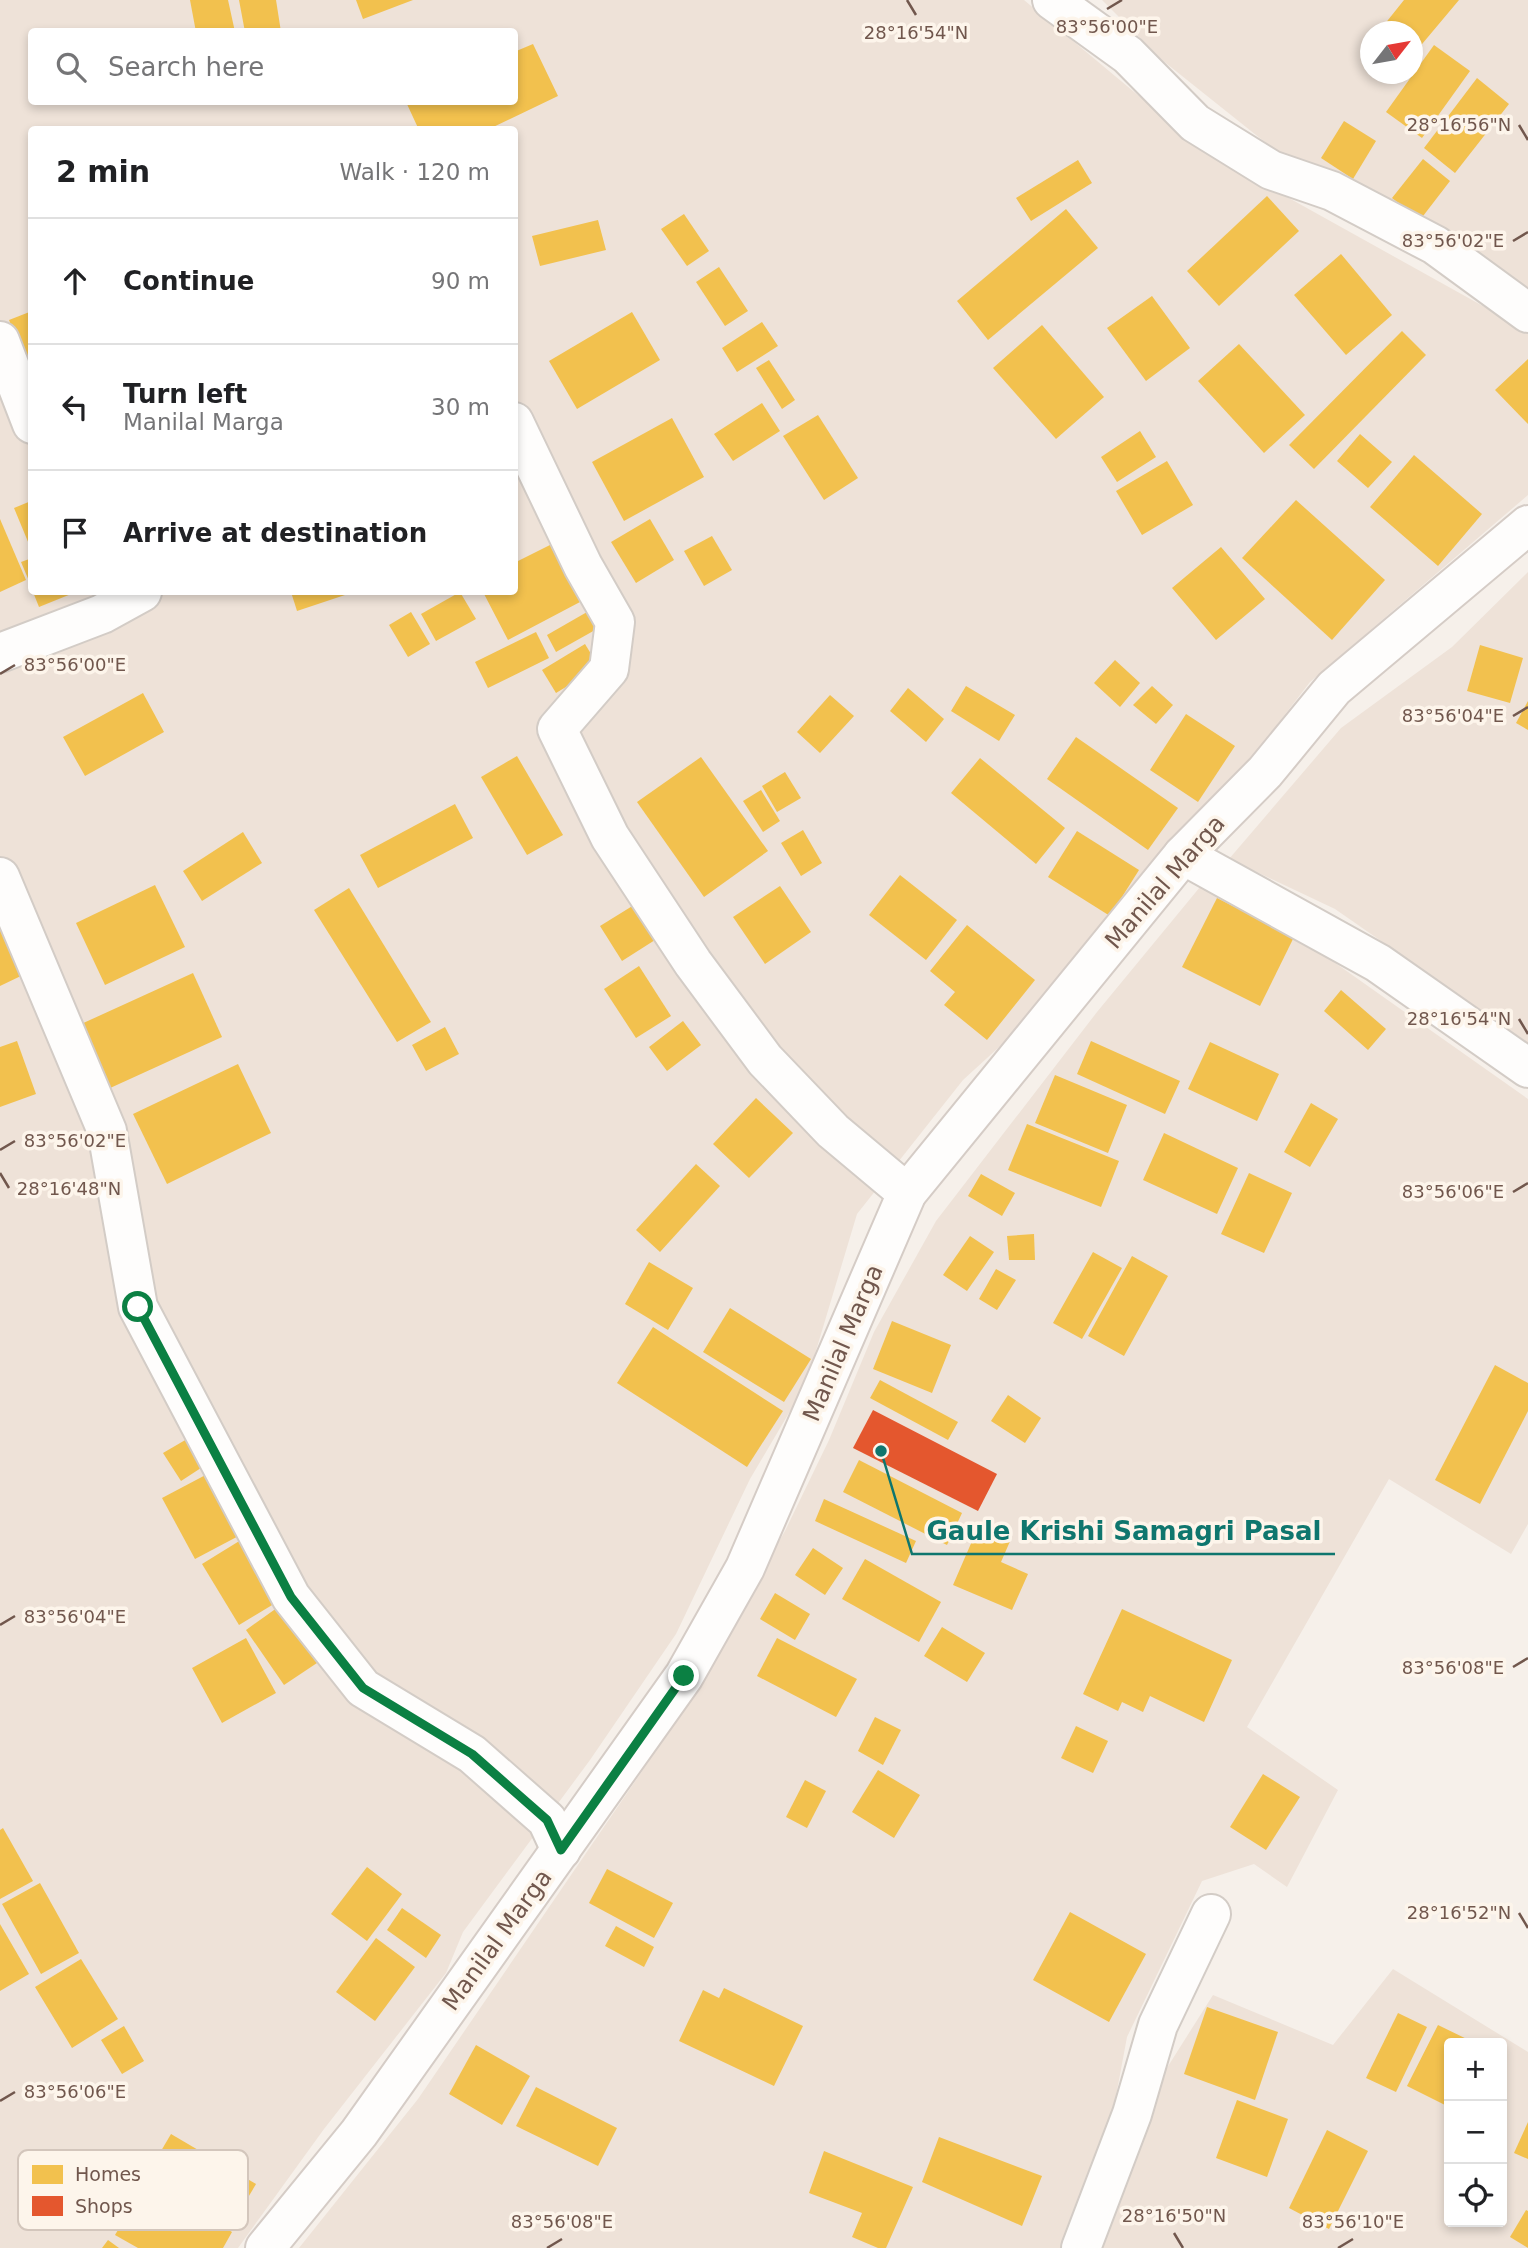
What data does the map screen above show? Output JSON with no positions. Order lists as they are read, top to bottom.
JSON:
{
  "streets": {
    "street": ["Manilal Marga"]
  },
  "places": ["Gaule Krishi Samagri Pasal"],
  "legend": ["Homes", "Shops"],
  "north": "top right",
  "page": {
    "search": "Search here",
    "heading": ["2 min", "Walk · 120 m"],
    "list": [
      ["Continue", "90 m"],
      ["Turn left", "Manilal Marga", "30 m"],
      "Arrive at destination"
    ],
    "map_buttons": ["+", "−"]
  },
  "coordinates": [
    "83°56'00\"E",
    "28°16'54\"N",
    "28°16'56\"N",
    "83°56'02\"E",
    "83°56'04\"E",
    "28°16'48\"N",
    "83°56'06\"E",
    "83°56'08\"E",
    "28°16'52\"N",
    "28°16'50\"N",
    "83°56'10\"E"
  ]
}
